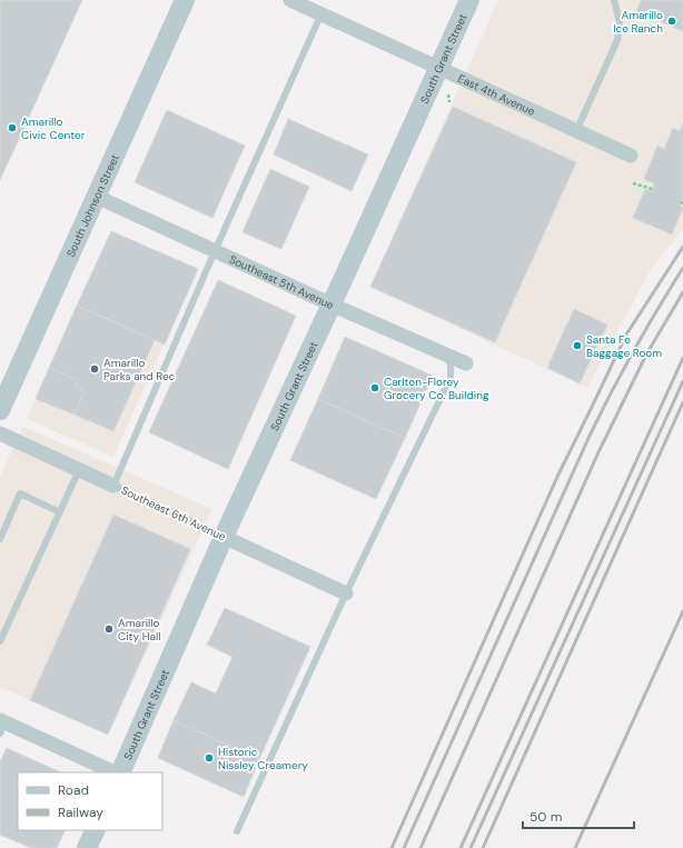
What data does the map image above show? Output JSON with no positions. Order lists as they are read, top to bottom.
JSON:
{
  "streets": {
    "street": [
      "South Grant Street",
      "East 4th Avenue",
      "South Johnson Street",
      "Southeast 5th Avenue",
      "Southeast 6th Avenue"
    ]
  },
  "crossings": [
    ["South Grant Street", "East 4th Avenue"],
    ["South Grant Street", "Southeast 5th Avenue"],
    ["South Grant Street", "Southeast 6th Avenue"],
    ["South Johnson Street", "Southeast 5th Avenue"]
  ],
  "places": [
    "Amarillo Ice Ranch",
    "Amarillo Civic Center",
    "Santa Fe Baggage Room",
    "Amarillo Parks and Rec",
    "Carlton-Florey Grocery Co. Building",
    "Amarillo City Hall",
    "Historic Nissley Creamery"
  ],
  "legend": ["Road", "Railway"],
  "scale_bar": "50 m"
}
